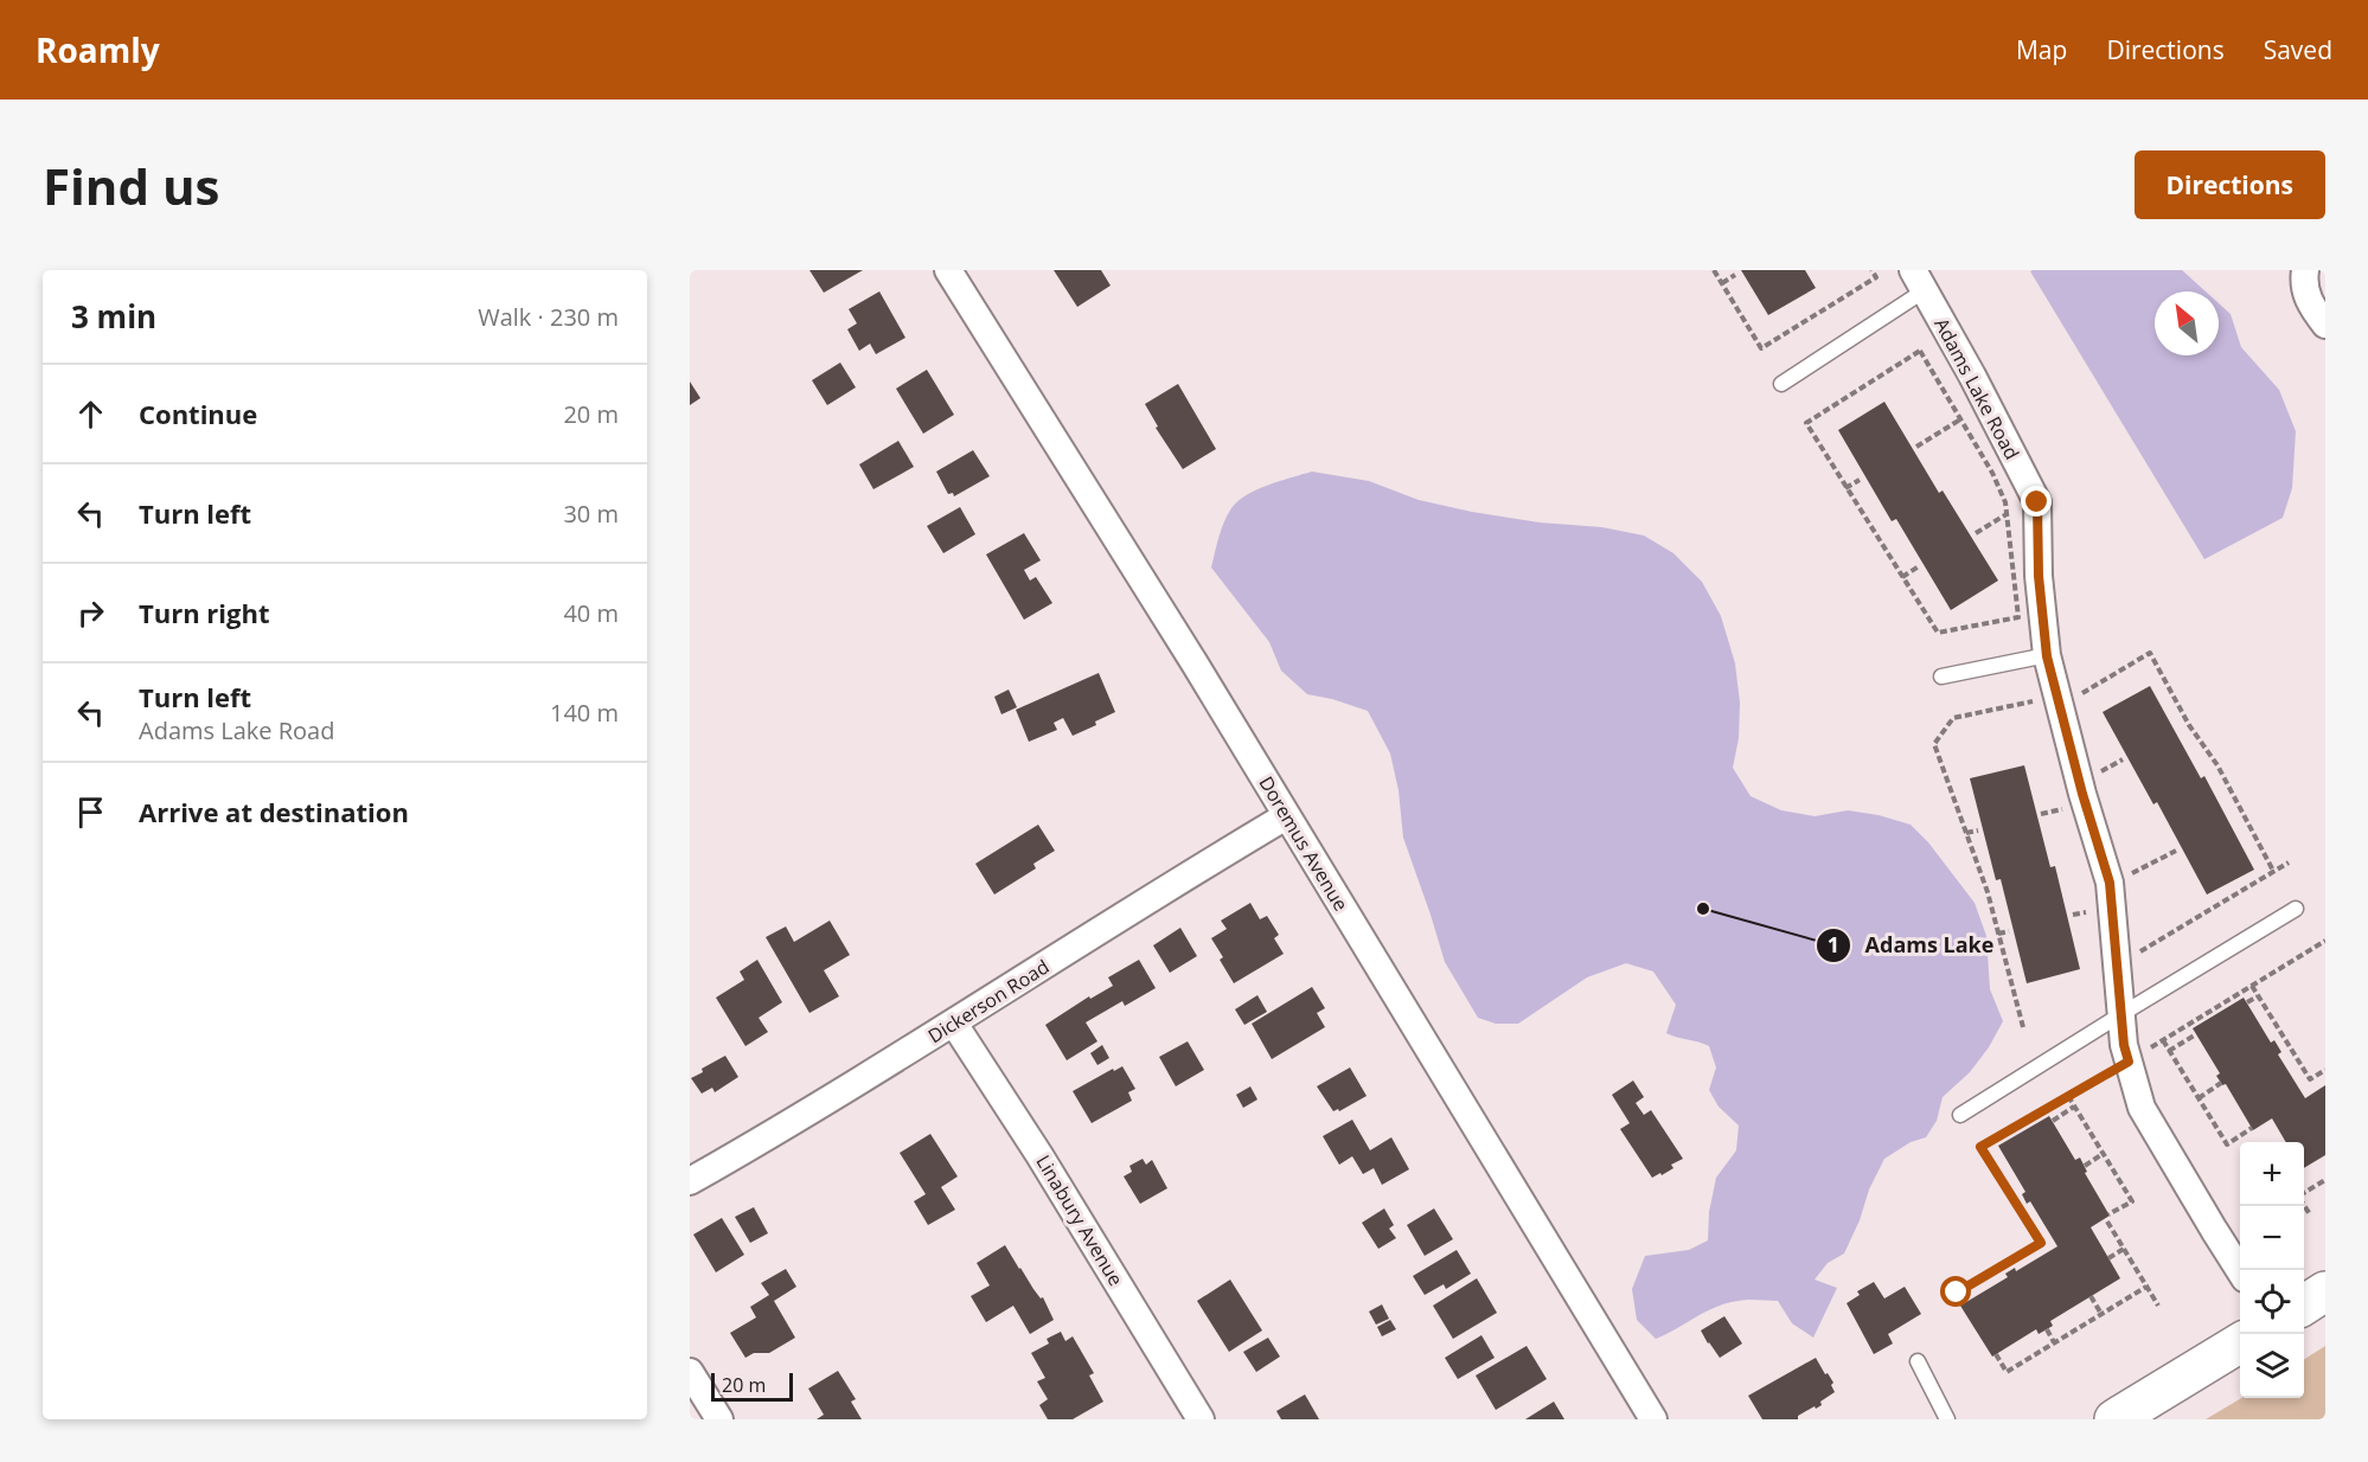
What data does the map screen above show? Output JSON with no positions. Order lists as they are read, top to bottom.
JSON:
{
  "streets": {
    "street": [
      "Adams Lake Road",
      "Doremus Avenue",
      "Dickerson Road",
      "Linabury Avenue"
    ]
  },
  "crossings": [
    ["Doremus Avenue", "Dickerson Road"],
    ["Dickerson Road", "Linabury Avenue"]
  ],
  "places": ["Adams Lake"],
  "scale_bar": "20 m",
  "north": "top left",
  "page": {
    "header": "Roamly",
    "nav": ["Map", "Directions", "Saved"],
    "buttons": "Directions",
    "title": "Find us",
    "heading": ["3 min", "Walk · 230 m"],
    "list": [
      ["Continue", "20 m"],
      ["Turn left", "30 m"],
      ["Turn right", "40 m"],
      ["Turn left", "Adams Lake Road", "140 m"],
      "Arrive at destination"
    ],
    "map_buttons": ["+", "−"],
    "scale": "20 m"
  }
}
